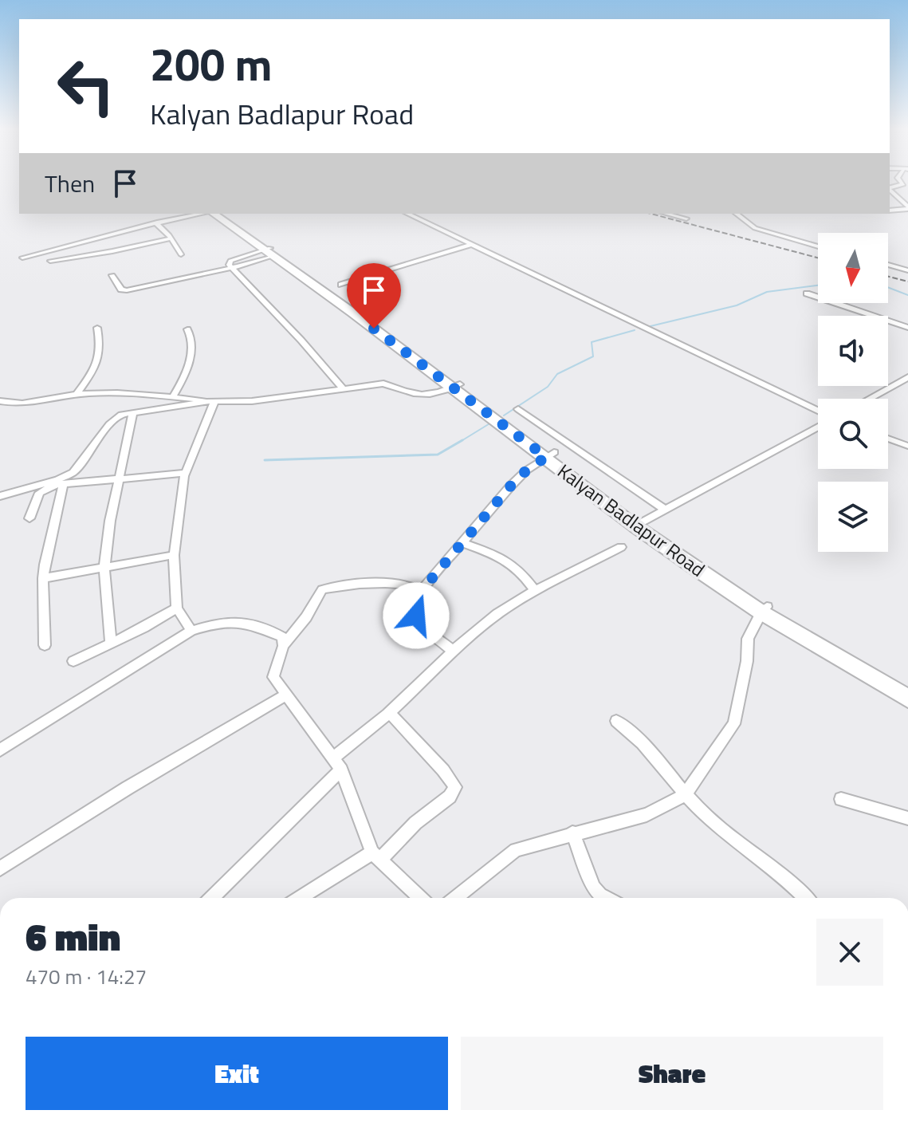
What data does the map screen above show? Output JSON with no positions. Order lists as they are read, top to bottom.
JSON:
{
  "streets": {
    "main road": ["Kalyan Badlapur Road"]
  },
  "north": "bottom",
  "page": {
    "turn": ["200 m", "Kalyan Badlapur Road"],
    "then": "Then",
    "heading": ["6 min", "470 m · 14:27"],
    "buttons": ["Exit", "Share"]
  }
}
